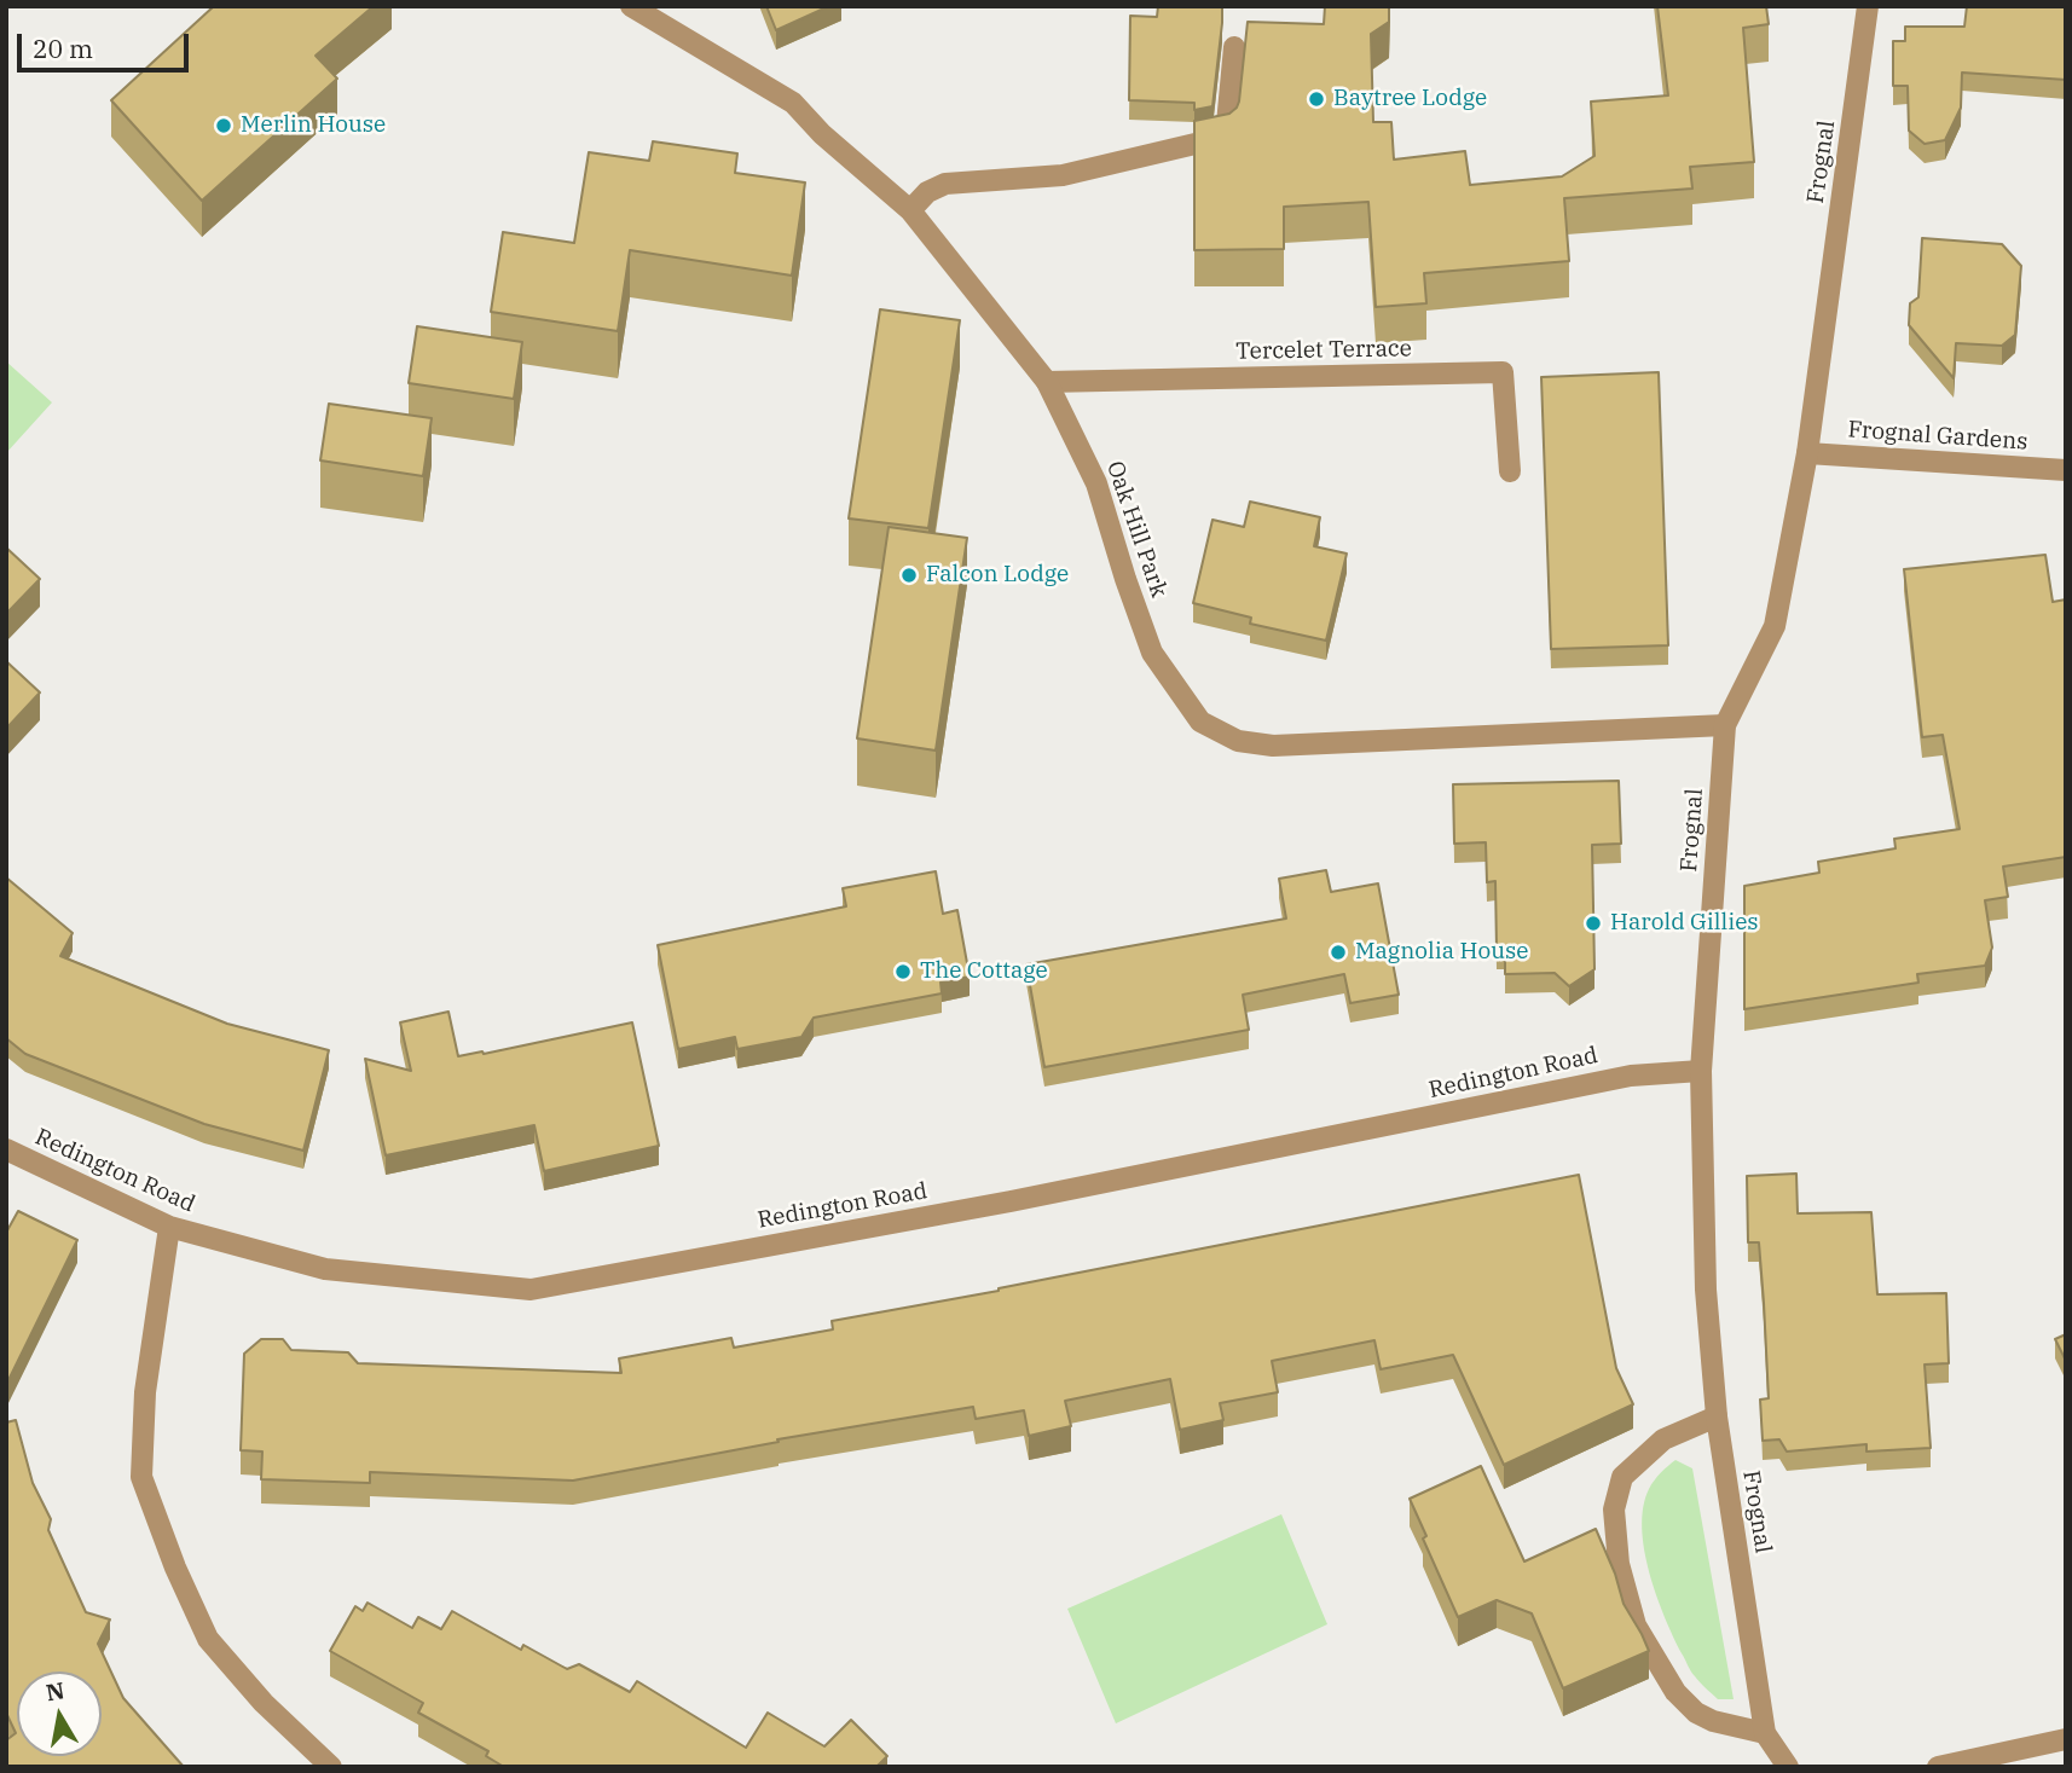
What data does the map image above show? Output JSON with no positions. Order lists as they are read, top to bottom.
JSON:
{
  "streets": {
    "street": [
      "Frognal",
      "Tercelet Terrace",
      "Frognal Gardens",
      "Oak Hill Park",
      "Redington Road"
    ]
  },
  "crossings": [
    ["Frognal", "Frognal Gardens"],
    ["Frognal", "Oak Hill Park"],
    ["Frognal", "Redington Road"],
    ["Tercelet Terrace", "Oak Hill Park"]
  ],
  "places": [
    "Baytree Lodge",
    "Merlin House",
    "Falcon Lodge",
    "Harold Gillies",
    "Magnolia House",
    "The Cottage"
  ],
  "scale_bar": "20 m",
  "north": "top"
}
